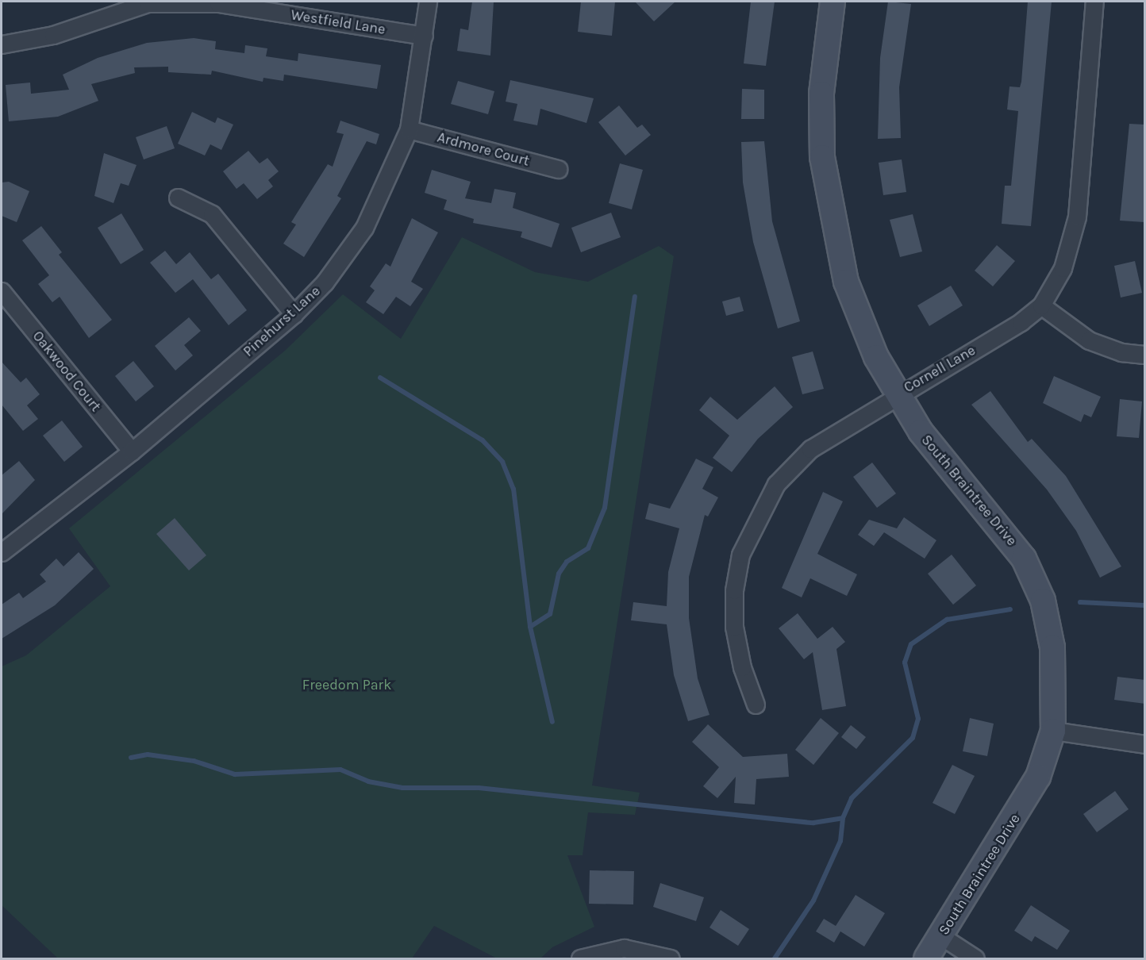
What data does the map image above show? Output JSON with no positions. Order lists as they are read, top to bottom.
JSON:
{
  "streets": {
    "street": [
      "Westfield Lane",
      "Ardmore Court",
      "Pinehurst Lane",
      "Cornell Lane",
      "Oakwood Court",
      "South Braintree Drive"
    ]
  },
  "crossings": [
    ["Westfield Lane", "Pinehurst Lane"],
    ["Ardmore Court", "Pinehurst Lane"],
    ["Pinehurst Lane", "Oakwood Court"],
    ["Cornell Lane", "South Braintree Drive"]
  ],
  "parks": ["Freedom Park"]
}
